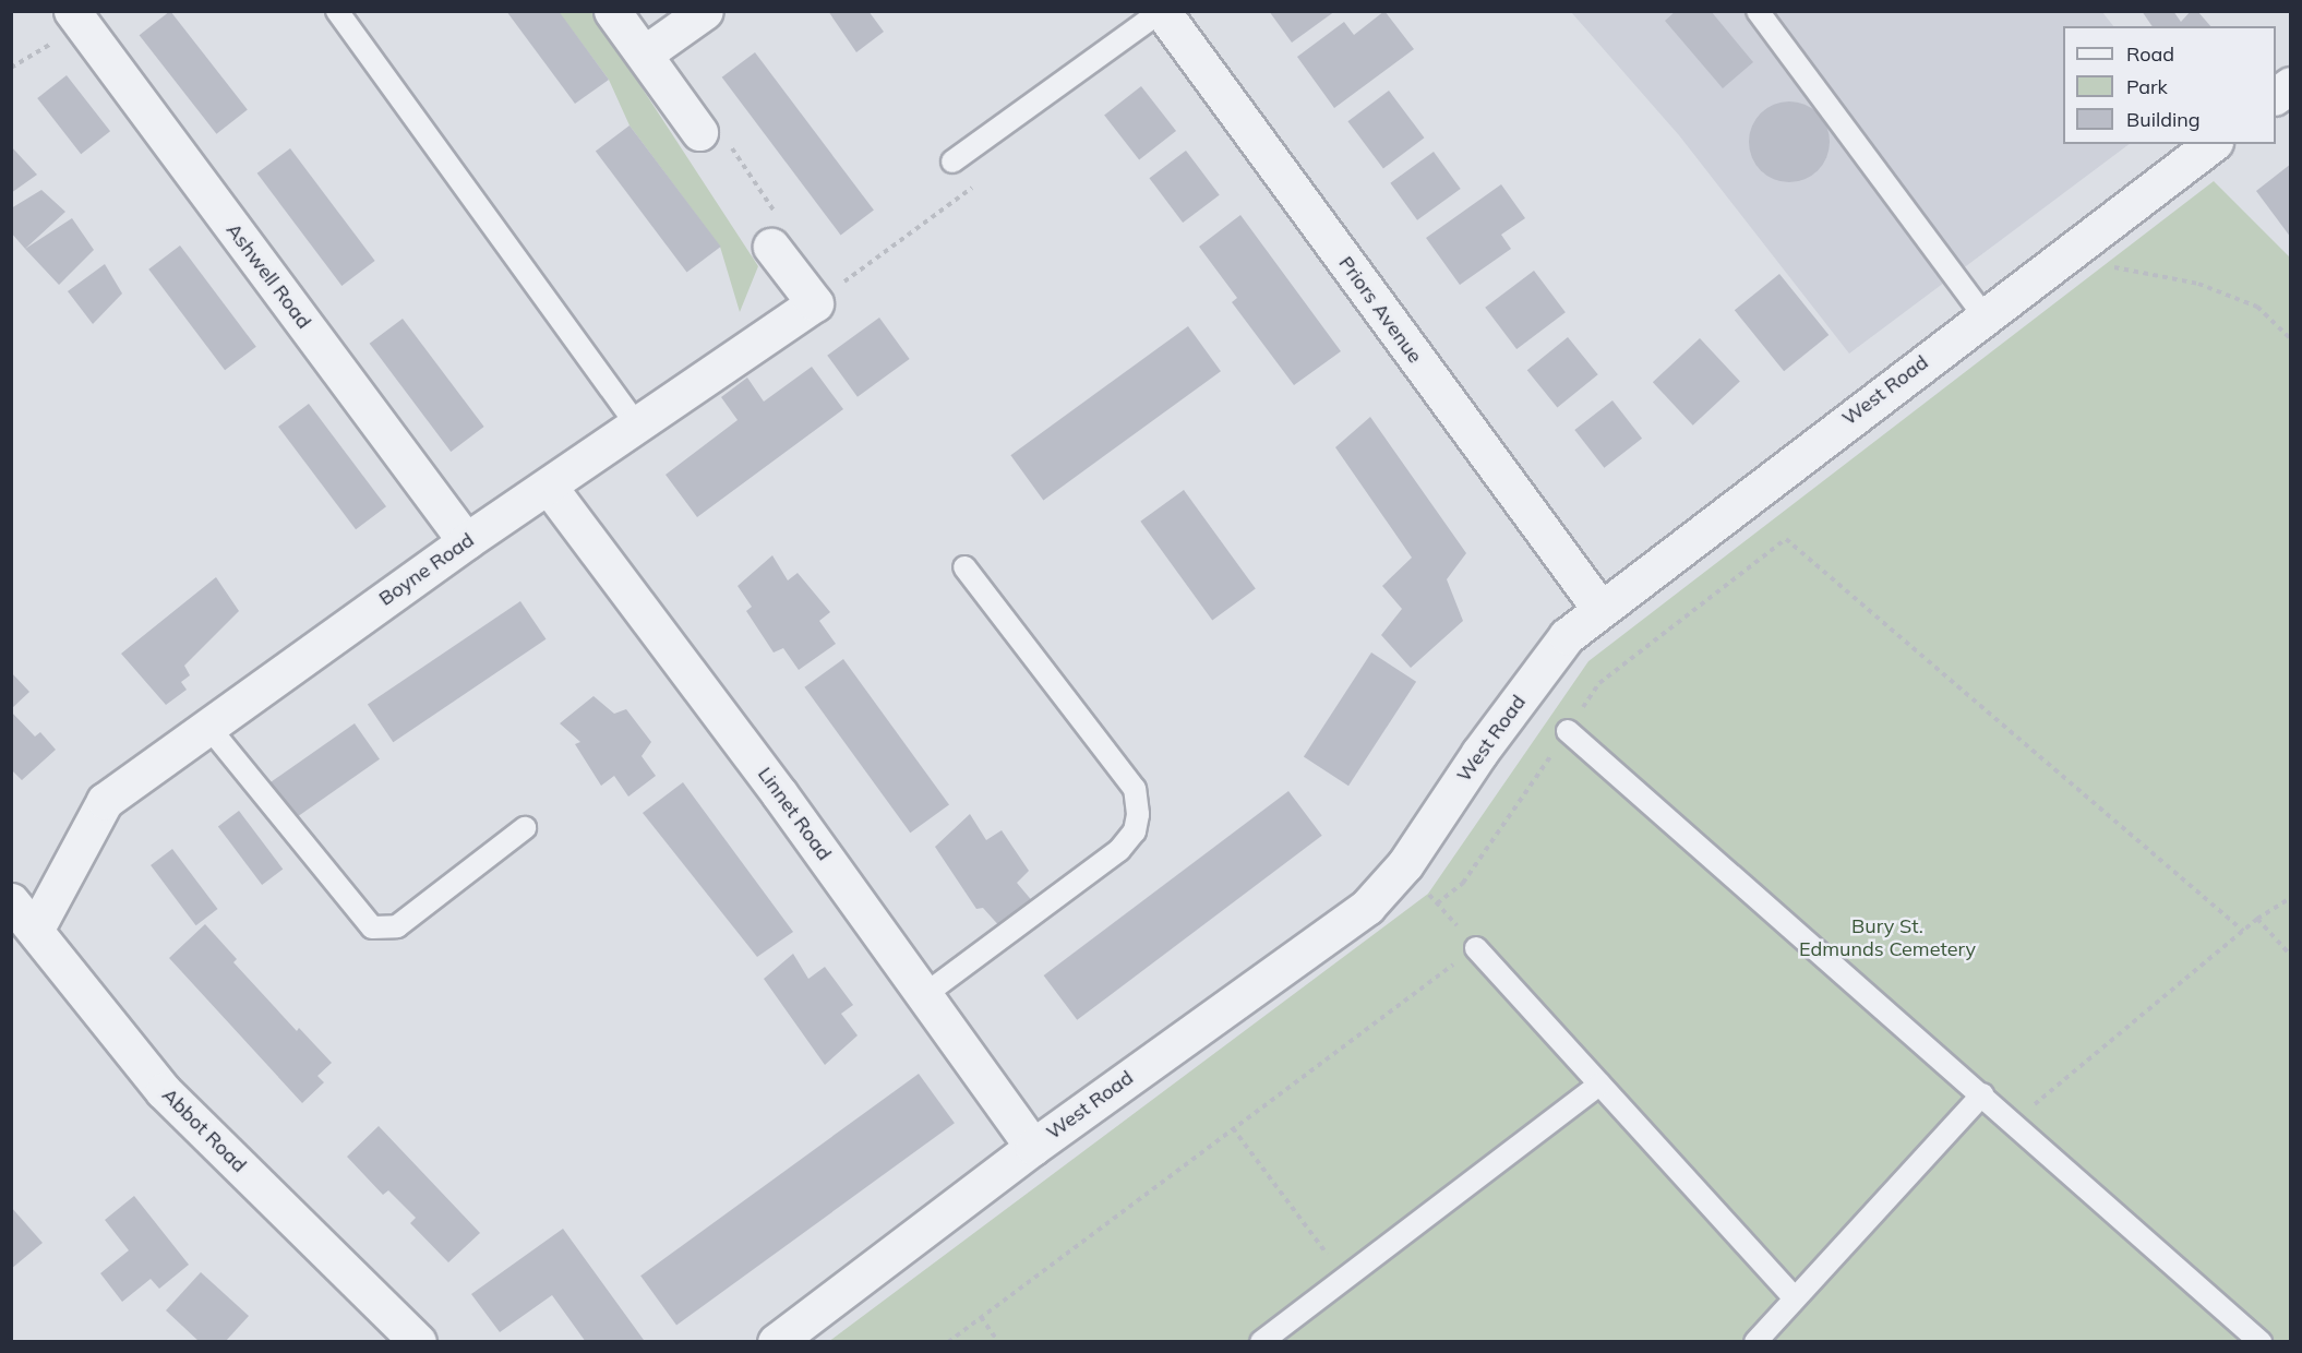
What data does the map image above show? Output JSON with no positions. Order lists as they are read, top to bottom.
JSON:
{
  "streets": {
    "street": [
      "Ashwell Road",
      "Priors Avenue",
      "West Road",
      "Boyne Road",
      "Linnet Road",
      "Abbot Road"
    ]
  },
  "crossings": [
    ["Ashwell Road", "Boyne Road"],
    ["Priors Avenue", "West Road"],
    ["West Road", "Linnet Road"],
    ["Boyne Road", "Linnet Road"],
    ["Boyne Road", "Abbot Road"]
  ],
  "parks": ["Bury St. Edmunds Cemetery"],
  "legend": ["Road", "Park", "Building"]
}
